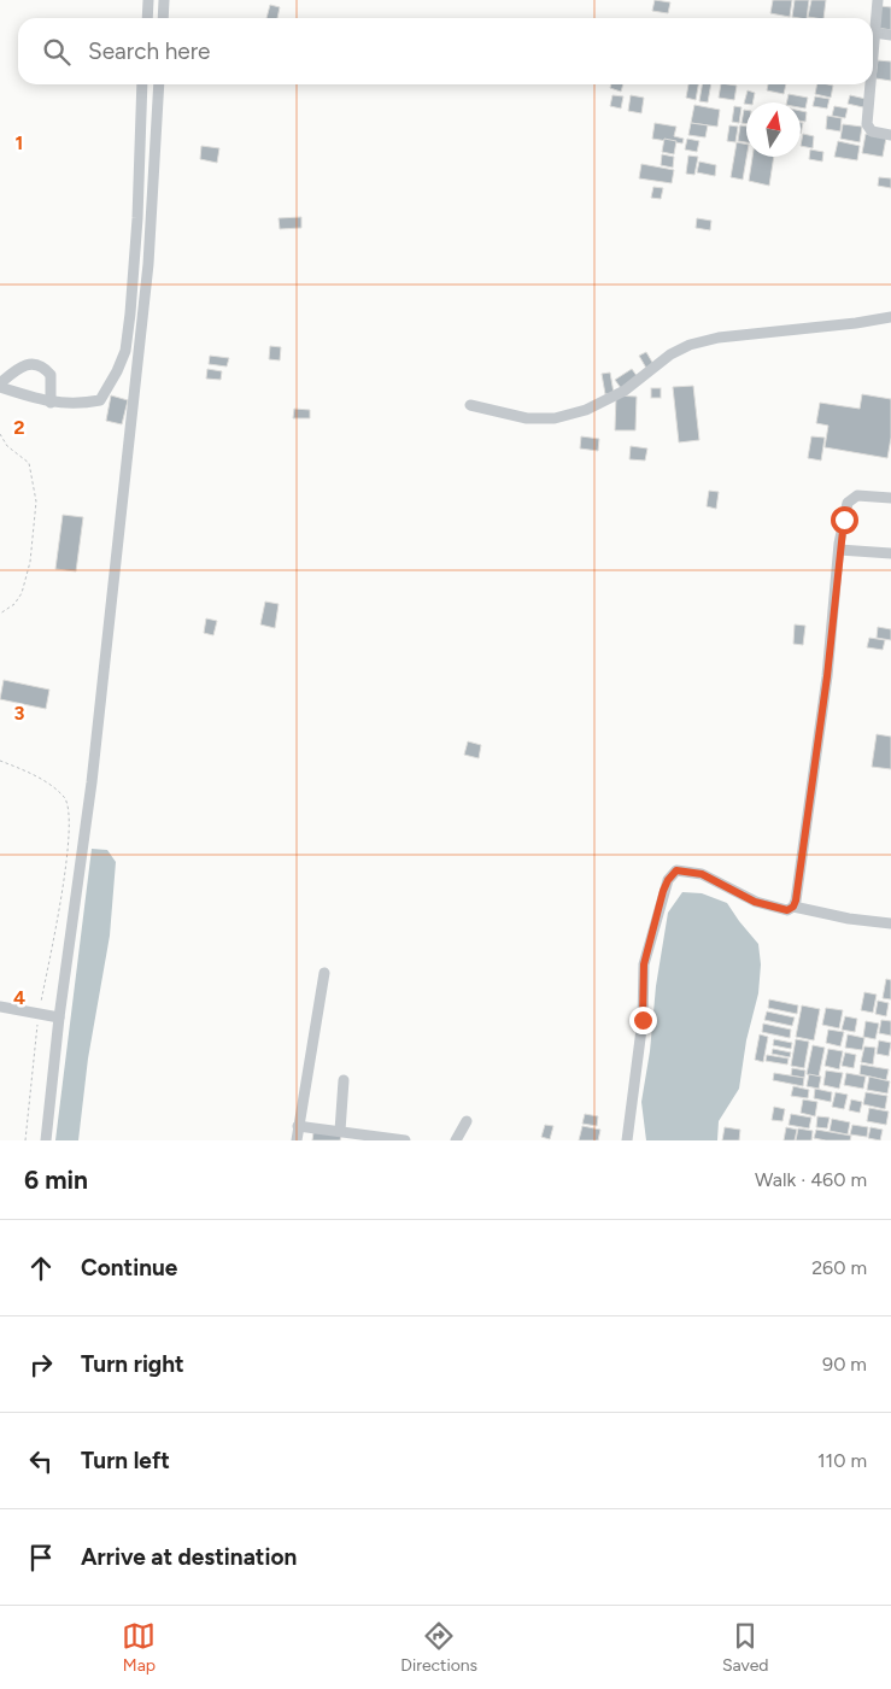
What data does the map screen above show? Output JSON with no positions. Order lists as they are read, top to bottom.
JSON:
{
  "north": "top",
  "page": {
    "search": "Search here",
    "heading": ["6 min", "Walk · 460 m"],
    "list": [
      ["Continue", "260 m"],
      ["Turn right", "90 m"],
      ["Turn left", "110 m"],
      "Arrive at destination"
    ],
    "nav": ["Map", "Directions", "Saved"]
  },
  "grid": {
    "rows": [
      "1",
      "2",
      "3",
      "4"
    ]
  }
}
